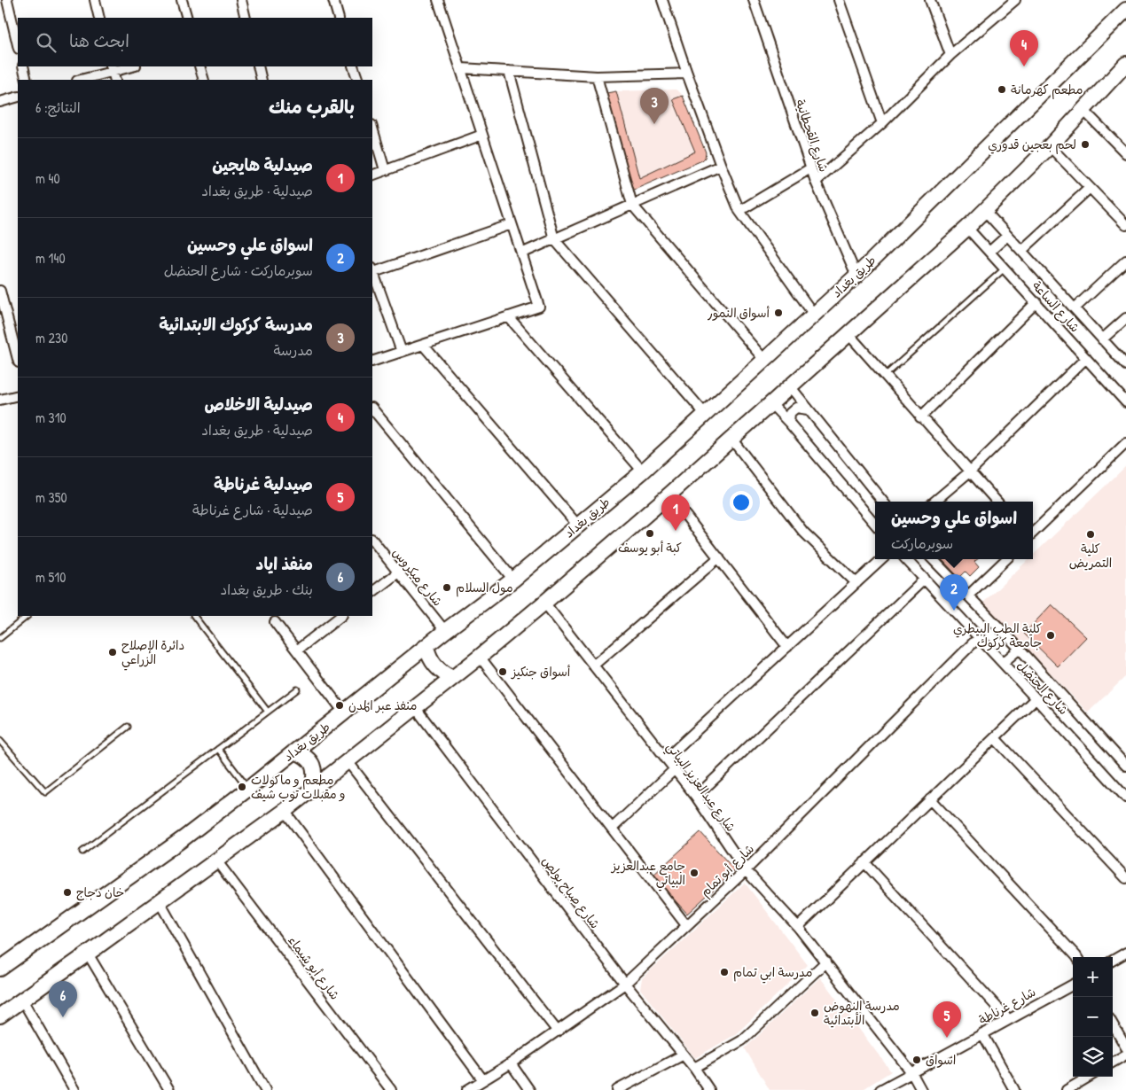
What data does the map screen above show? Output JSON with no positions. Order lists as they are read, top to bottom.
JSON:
{
  "streets": {
    "main road": ["طريق بغداد"],
    "street": [
      "شارع القحطانية",
      "شارع الساعة",
      "شارع ميكروس",
      "شارع الحنضل",
      "شارع عبدالعزيز البياتي",
      "شارع أبو تمام",
      "شارع صباح بولص",
      "شارع أبو شيماء",
      "شارع غرناطة"
    ]
  },
  "crossings": [
    ["شارع القحطانية", "طريق بغداد"],
    ["طريق بغداد", "شارع ميكروس"],
    ["شارع الحنضل", "شارع أبو تمام"],
    ["شارع عبدالعزيز البياتي", "شارع أبو تمام"],
    ["شارع عبدالعزيز البياتي", "شارع غرناطة"],
    ["شارع أبو تمام", "شارع صباح بولص"]
  ],
  "places": [
    "مطعم كهرمانة",
    "لحم بعجين قدوري",
    "أسواق النمور",
    "كبة أبو يوسف",
    "كلية التمريض",
    "مول السلام",
    "كلية الطب البيطري جامعة كركوك",
    "دائرة الإصلاح الزراعي",
    "أسواق جنكيز",
    "منفذ عبر المدن",
    "مطعم و ماكولات و مقبلات توب شيف",
    "جامع عبدالعزيز البياتي",
    "خان دجاج",
    "مدرسة ابي تمام",
    "مدرسة النهوض الأبتدائية",
    "اسواق"
  ],
  "page": {
    "search": "ابحث هنا",
    "pins": [
      "4",
      "3",
      "1",
      "2",
      "6",
      "5"
    ],
    "heading": ["بالقرب منك", "النتائج: 6"],
    "list": [
      {
        "mark": "1",
        "name": "صيدلية هايجين",
        "note": "صيدلية · طريق بغداد",
        "value": "40 m"
      },
      {
        "mark": "2",
        "name": "اسواق علي وحسين",
        "note": "سوبرماركت · شارع الحنضل",
        "value": "140 m"
      },
      {
        "mark": "3",
        "name": "مدرسة كركوك الابتدائية",
        "note": "مدرسة",
        "value": "230 m"
      },
      {
        "mark": "4",
        "name": "صيدلية الاخلاص",
        "note": "صيدلية · طريق بغداد",
        "value": "310 m"
      },
      {
        "mark": "5",
        "name": "صيدلية غرناطة",
        "note": "صيدلية · شارع غرناطة",
        "value": "350 m"
      },
      {
        "mark": "6",
        "name": "منفذ اياد",
        "note": "بنك · طريق بغداد",
        "value": "510 m"
      }
    ],
    "popup": ["اسواق علي وحسين", "سوبرماركت"],
    "map_buttons": ["+", "−"]
  }
}
